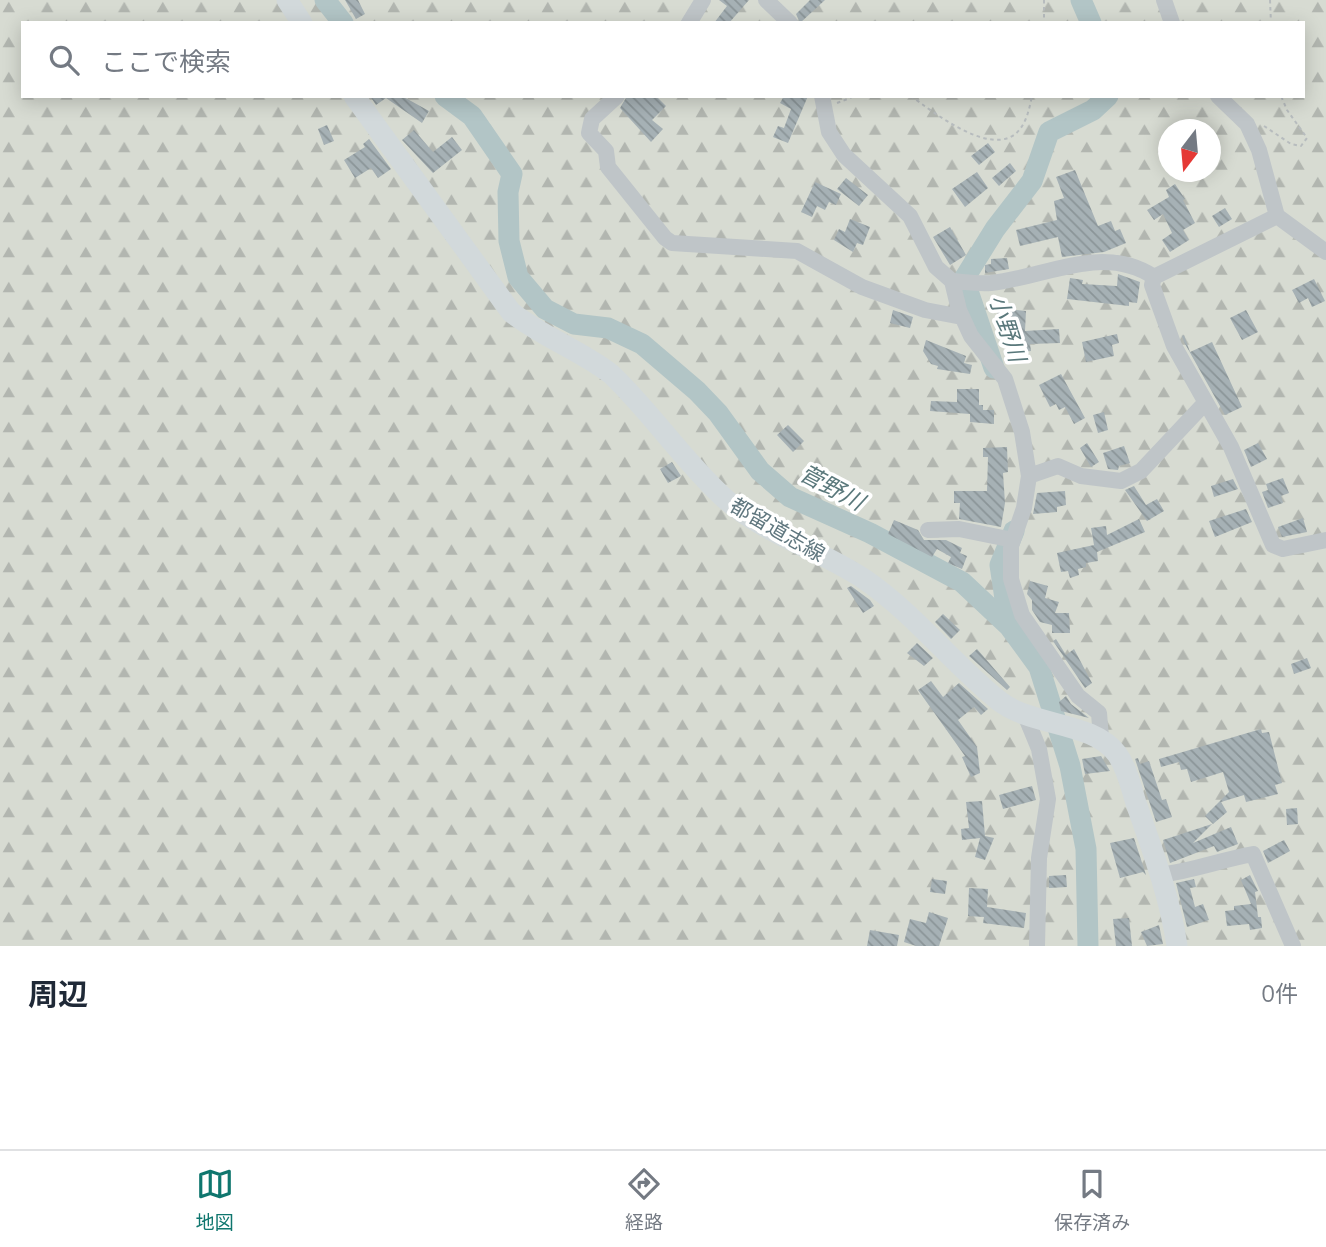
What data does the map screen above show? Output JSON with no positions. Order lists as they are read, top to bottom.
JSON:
{
  "streets": {
    "main road": ["都留道志線"]
  },
  "water": ["小野川", "菅野川"],
  "north": "bottom",
  "page": {
    "search": "ここで検索",
    "heading": ["周辺", "0件"],
    "nav": ["地図", "経路", "保存済み"]
  }
}
